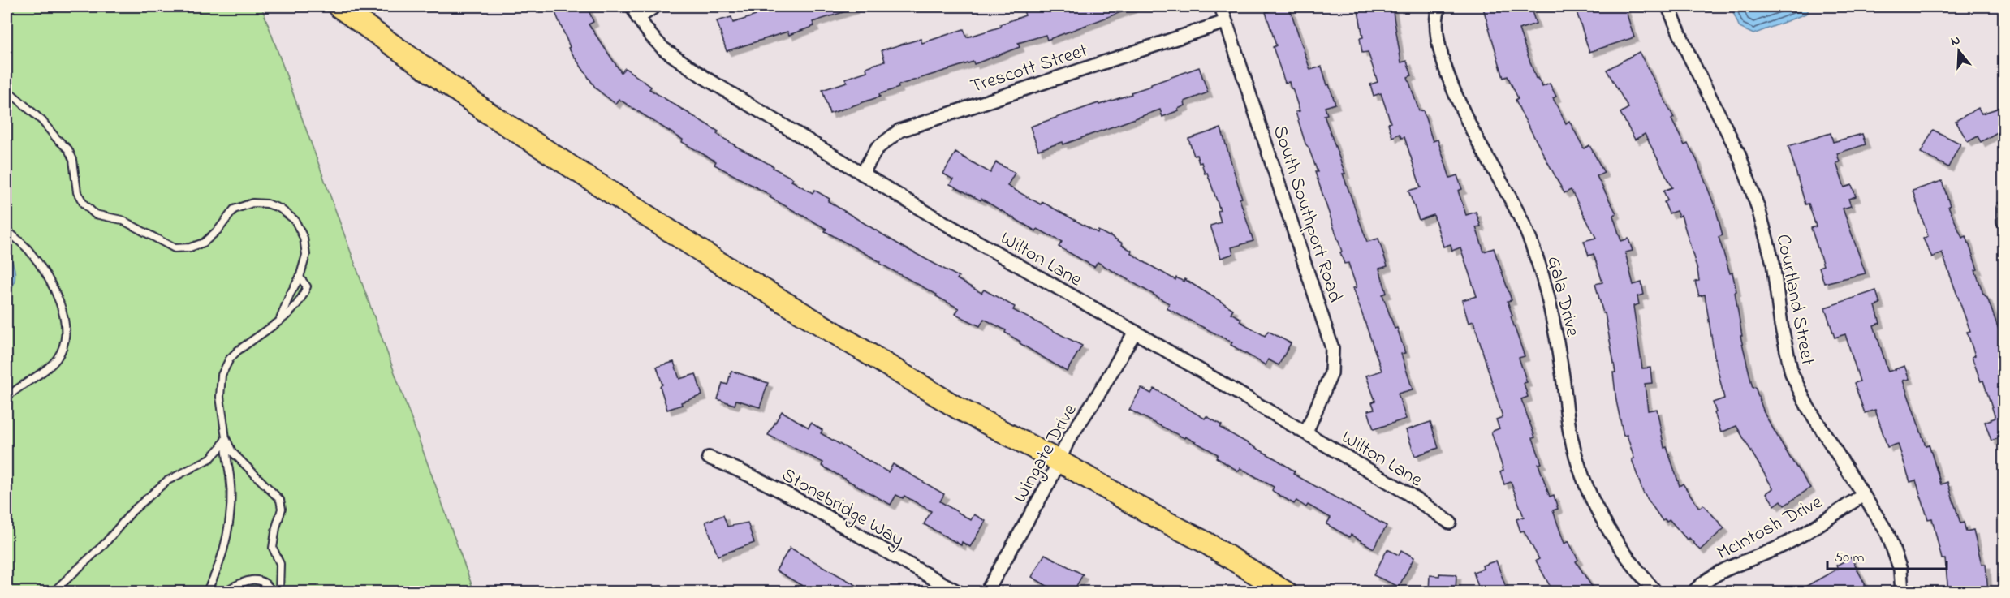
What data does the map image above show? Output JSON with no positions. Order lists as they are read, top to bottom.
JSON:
{
  "streets": {
    "street": [
      "Trescott Street",
      "South Southport Road",
      "Wilton Lane",
      "Gala Drive",
      "Courtland Street",
      "Wingate Drive",
      "Stonebridge Way",
      "McIntosh Drive"
    ]
  },
  "crossings": [
    ["Trescott Street", "South Southport Road"],
    ["Trescott Street", "Wilton Lane"],
    ["South Southport Road", "Wilton Lane"],
    ["Wilton Lane", "Wingate Drive"],
    ["Courtland Street", "McIntosh Drive"]
  ],
  "scale_bar": "50 m",
  "north": "top"
}
